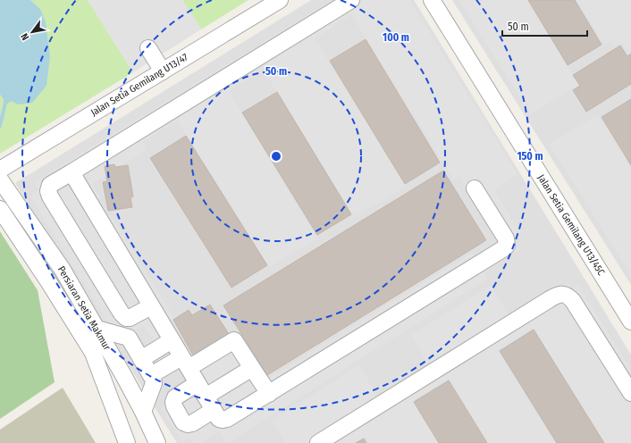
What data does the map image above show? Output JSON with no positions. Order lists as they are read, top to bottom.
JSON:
{
  "streets": {
    "street": ["Jalan Setia Gemilang U13/47", "Jalan Setia Gemilang U13/45C", "Persiaran Setia Makmur"]
  },
  "scale_bar": "50 m",
  "north": "bottom left",
  "rings": ["100 m", "50 m", "150 m"]
}
